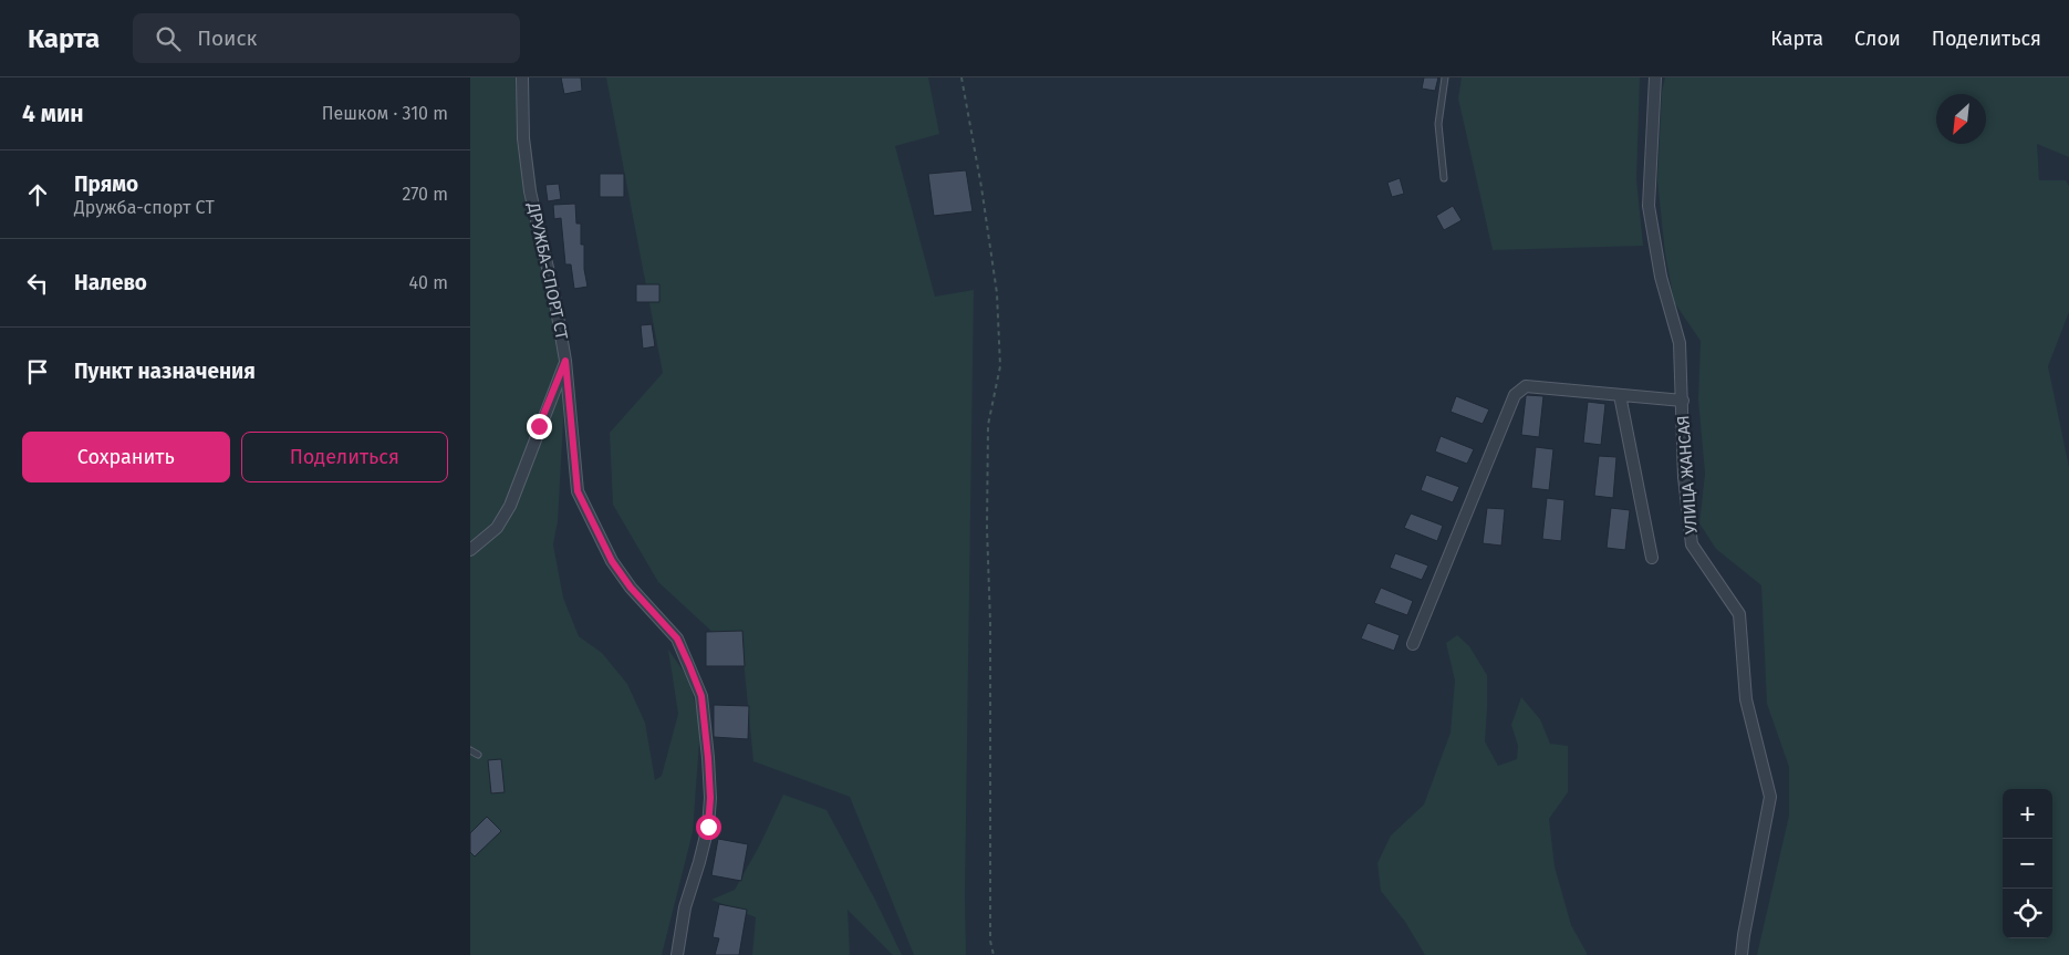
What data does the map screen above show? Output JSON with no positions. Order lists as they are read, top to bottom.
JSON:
{
  "streets": {
    "street": ["ДРУЖБА-СПОРТ СТ", "УЛИЦА ЖАНСАЯ"]
  },
  "north": "bottom left",
  "page": {
    "header": "Карта",
    "search": "Поиск",
    "nav": ["Карта", "Слои", "Поделиться"],
    "heading": ["4 мин", "Пешком · 310 m"],
    "list": [
      ["Прямо", "Дружба-спорт СТ", "270 m"],
      ["Налево", "40 m"],
      "Пункт назначения"
    ],
    "buttons": ["Сохранить", "Поделиться"],
    "map_buttons": ["+", "−"]
  }
}
